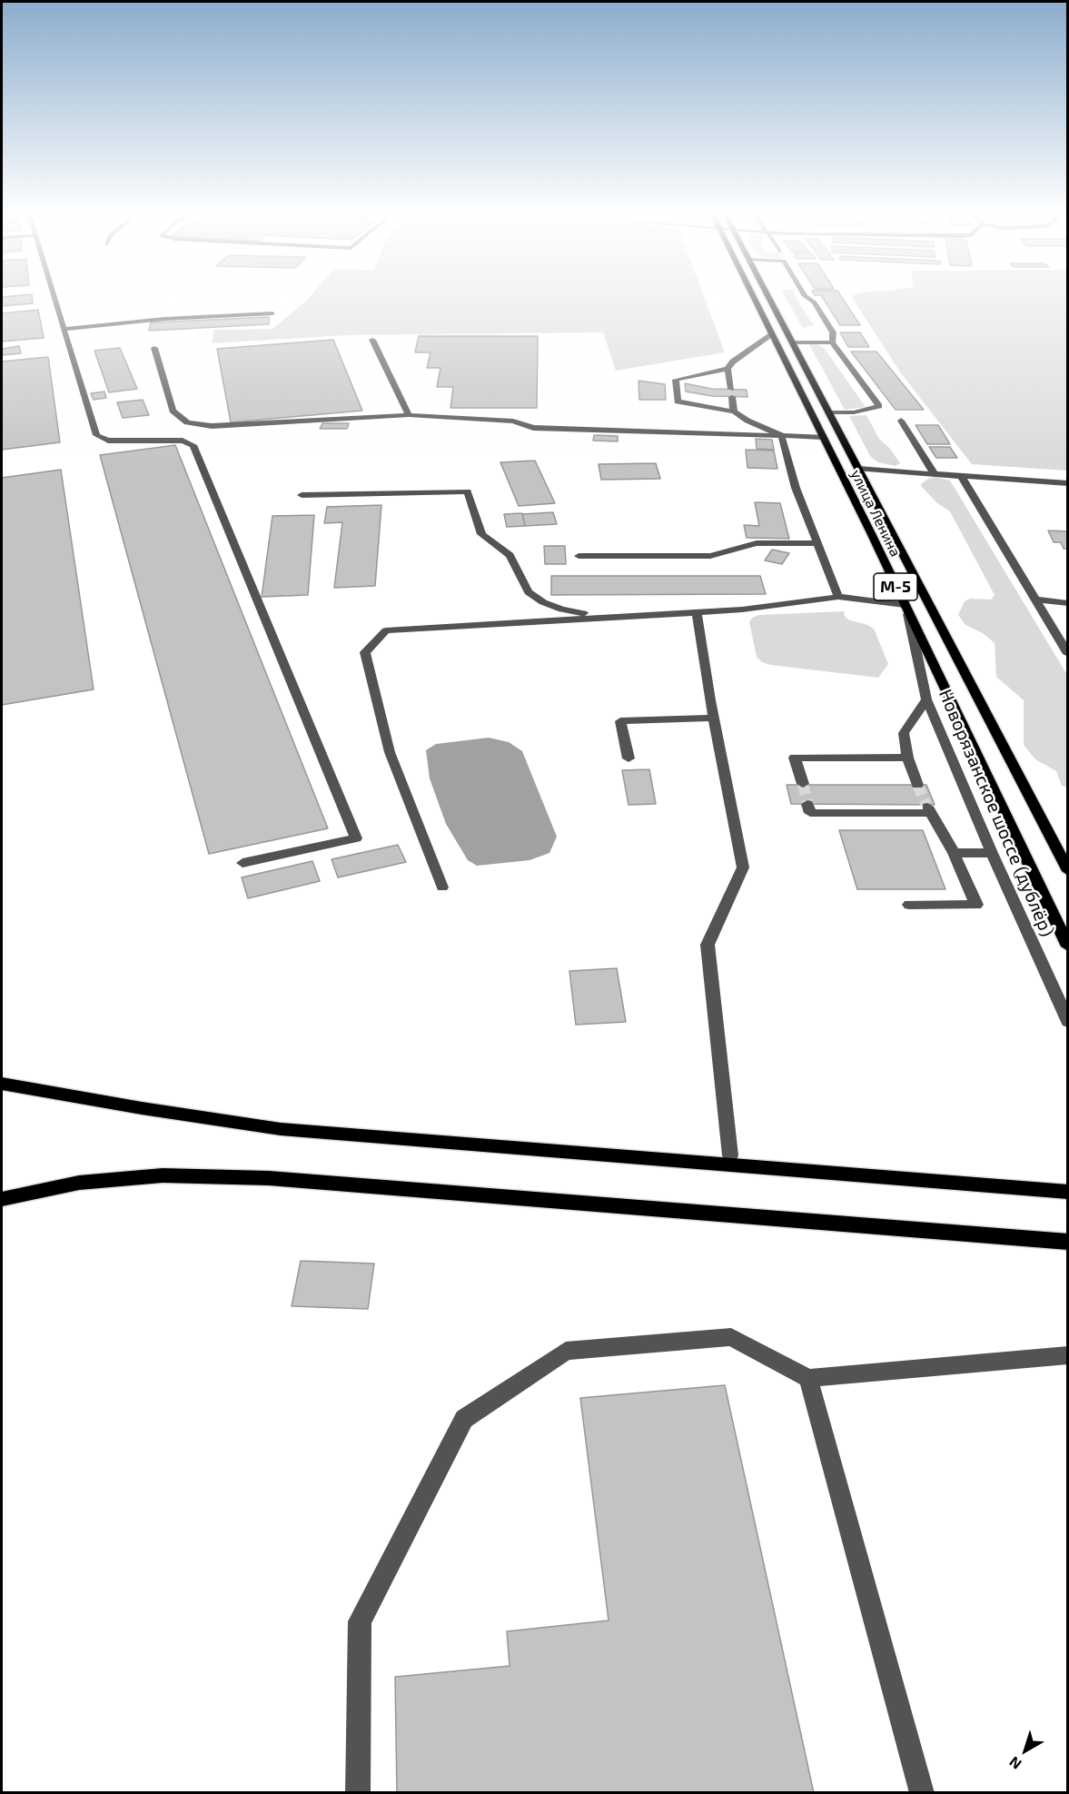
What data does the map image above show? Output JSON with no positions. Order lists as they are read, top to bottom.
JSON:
{
  "streets": {
    "main road": ["улица Ленина", "М-5"],
    "street": ["Новорязанское шоссе (дублёр)"]
  },
  "crossings": [
    ["улица Ленина", "Новорязанское шоссе (дублёр)"]
  ],
  "north": "bottom left"
}
